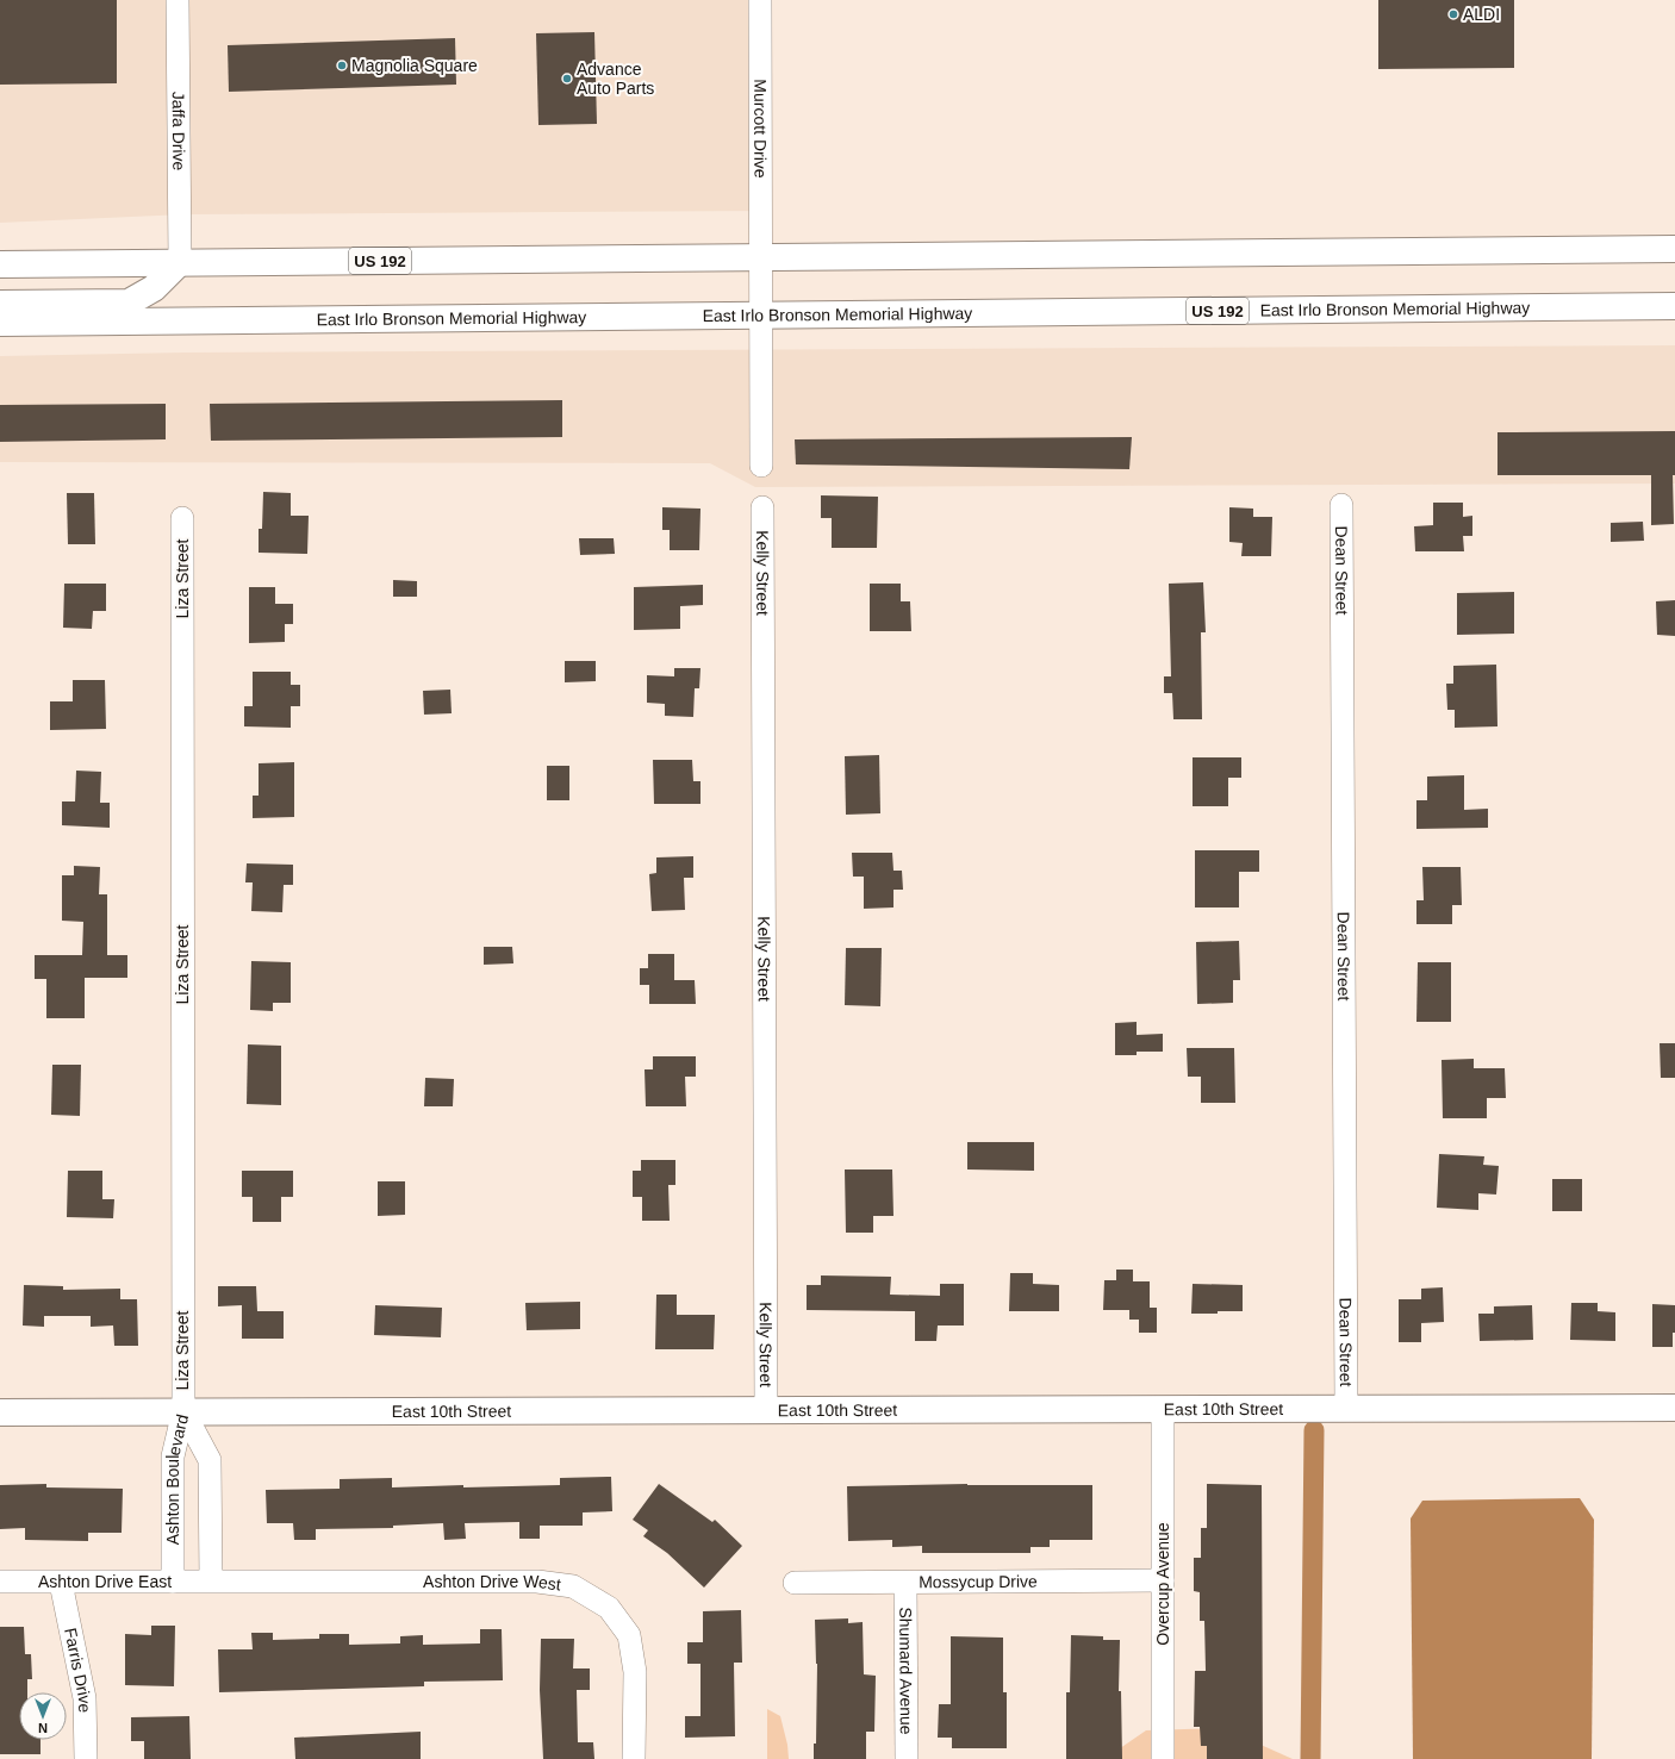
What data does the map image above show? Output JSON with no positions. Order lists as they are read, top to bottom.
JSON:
{
  "streets": {
    "main road": ["US 192", "East Irlo Bronson Memorial Highway", "East 10th Street"],
    "street": [
      "Murcott Drive",
      "Jaffa Drive",
      "Dean Street",
      "Kelly Street",
      "Liza Street",
      "Ashton Boulevard",
      "Ashton Drive East",
      "Mossycup Drive",
      "Ashton Drive West",
      "Overcup Avenue",
      "Farris Drive",
      "Shumard Avenue"
    ]
  },
  "crossings": [
    ["Murcott Drive", "US 192"],
    ["Jaffa Drive", "US 192"],
    ["Dean Street", "East 10th Street"],
    ["Kelly Street", "East 10th Street"],
    ["Liza Street", "East 10th Street"],
    ["Liza Street", "Ashton Boulevard"],
    ["East 10th Street", "Ashton Boulevard"],
    ["East 10th Street", "Overcup Avenue"],
    ["Ashton Boulevard", "Ashton Drive East"],
    ["Ashton Boulevard", "Ashton Drive West"],
    ["Ashton Drive East", "Ashton Drive West"],
    ["Ashton Drive East", "Farris Drive"],
    ["Mossycup Drive", "Overcup Avenue"],
    ["Mossycup Drive", "Shumard Avenue"]
  ],
  "places": ["ALDI", "Magnolia Square", "Advance Auto Parts"],
  "north": "bottom"
}
